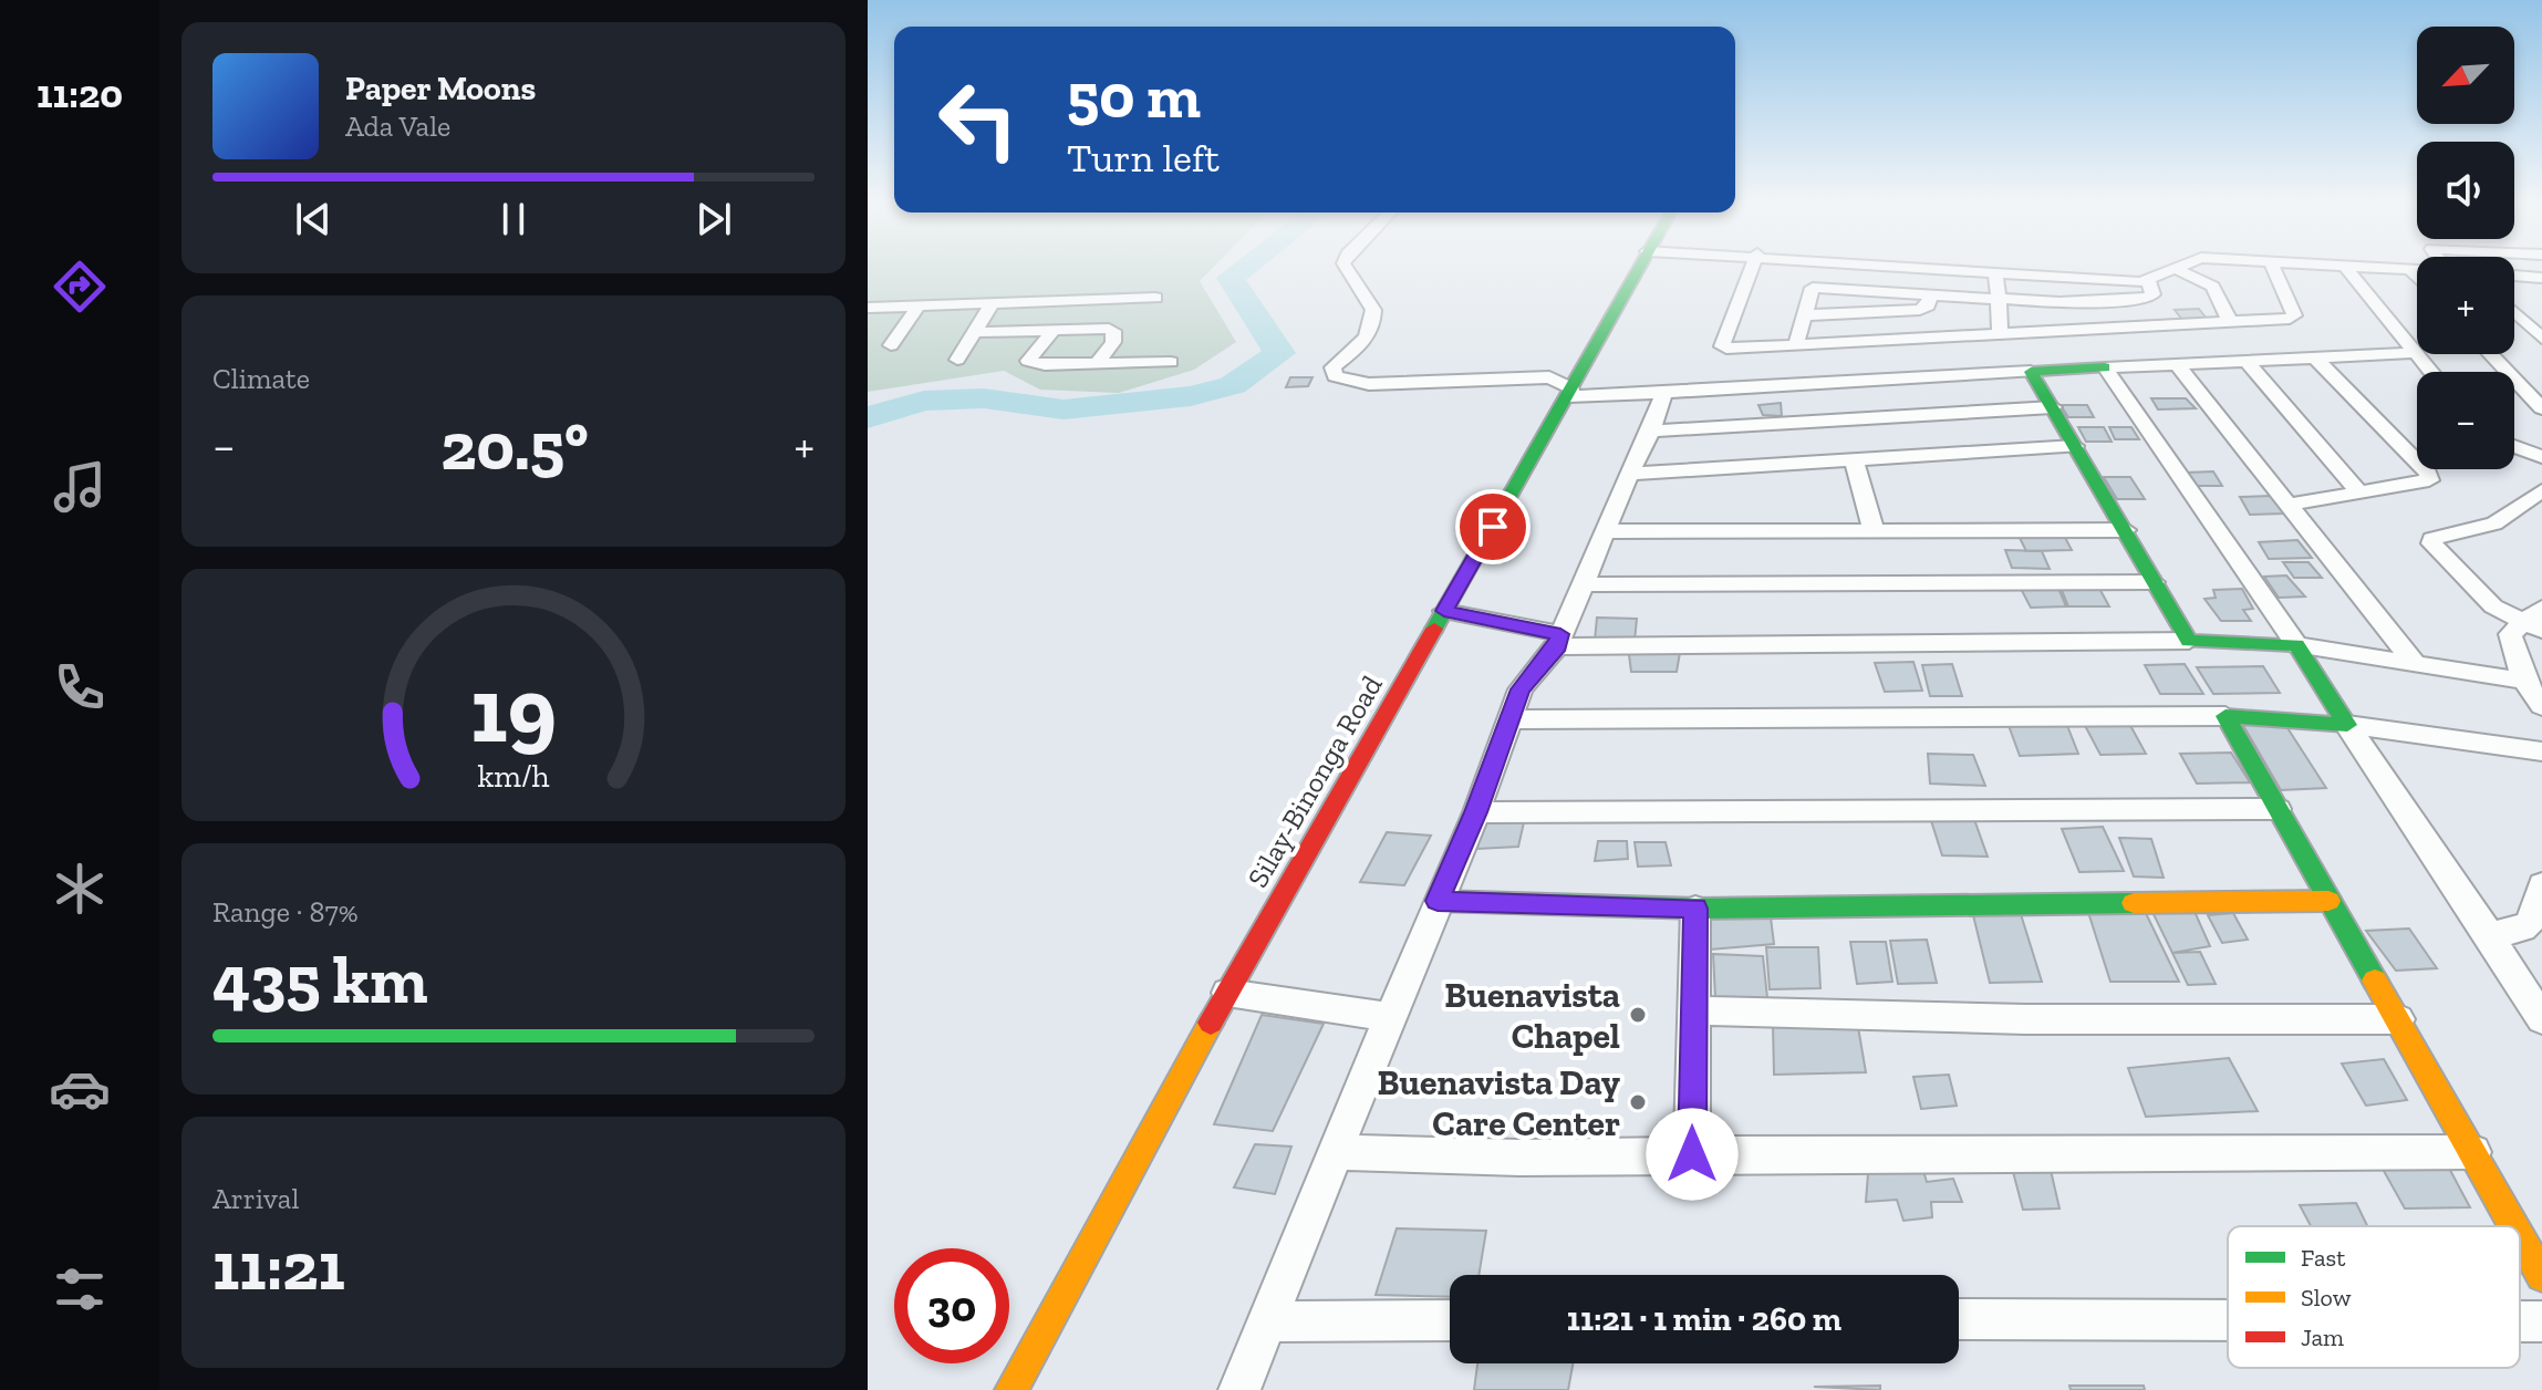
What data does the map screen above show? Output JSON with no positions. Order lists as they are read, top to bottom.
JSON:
{
  "streets": {
    "street": ["Silay-Binonga Road"]
  },
  "places": ["Buenavista Chapel", "Buenavista Day Care Center"],
  "legend": ["Fast", "Slow", "Jam"],
  "north": "bottom left",
  "page": {
    "tabs": "11:20",
    "map_buttons": ["+", "−"],
    "turn": ["50 m", "Turn left"],
    "song": ["Paper Moons", "Ada Vale"],
    "tile": [
      "Climate",
      ["Range · 87%", "435 km"],
      ["Arrival", "11:21"]
    ],
    "heat": ["−", "20.5°", "+"],
    "limit": "30",
    "trip": "11:21 · 1 min · 260 m",
    "gauge": ["19", "km/h"]
  }
}
